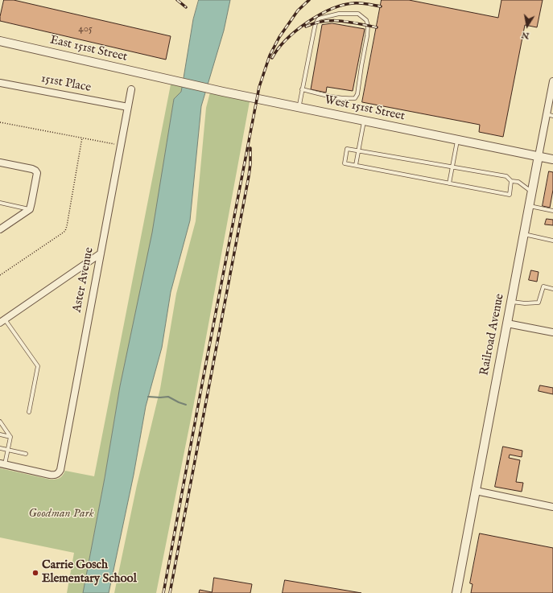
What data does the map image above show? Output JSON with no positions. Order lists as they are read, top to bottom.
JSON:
{
  "streets": {
    "street": [
      "East 151st Street",
      "151st Place",
      "West 151st Street",
      "Aster Avenue",
      "Railroad Avenue"
    ]
  },
  "crossings": [
    ["East 151st Street", "West 151st Street"],
    ["151st Place", "Aster Avenue"],
    ["West 151st Street", "Railroad Avenue"]
  ],
  "parks": ["Goodman Park"],
  "places": ["Carrie Gosch Elementary School"],
  "house_numbers": ["405"],
  "north": "bottom"
}
